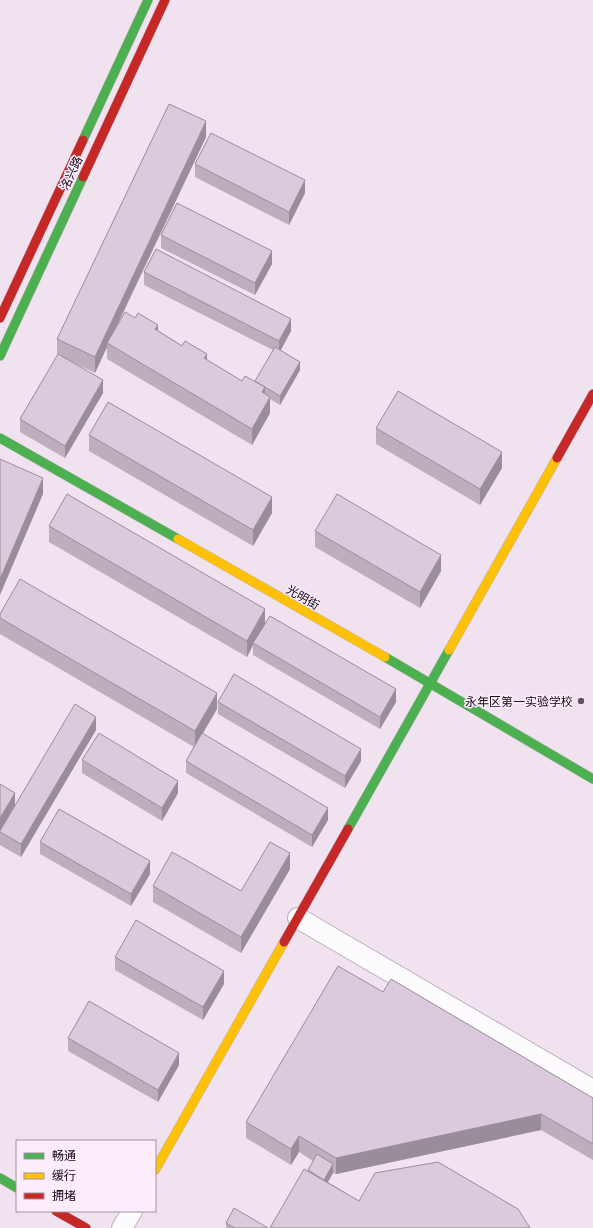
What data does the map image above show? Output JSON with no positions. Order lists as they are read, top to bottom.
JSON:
{
  "streets": {
    "street": ["洺兴路", "光明街"]
  },
  "places": ["永年区第一实验学校"],
  "legend": ["畅通", "缓行", "拥堵"]
}
